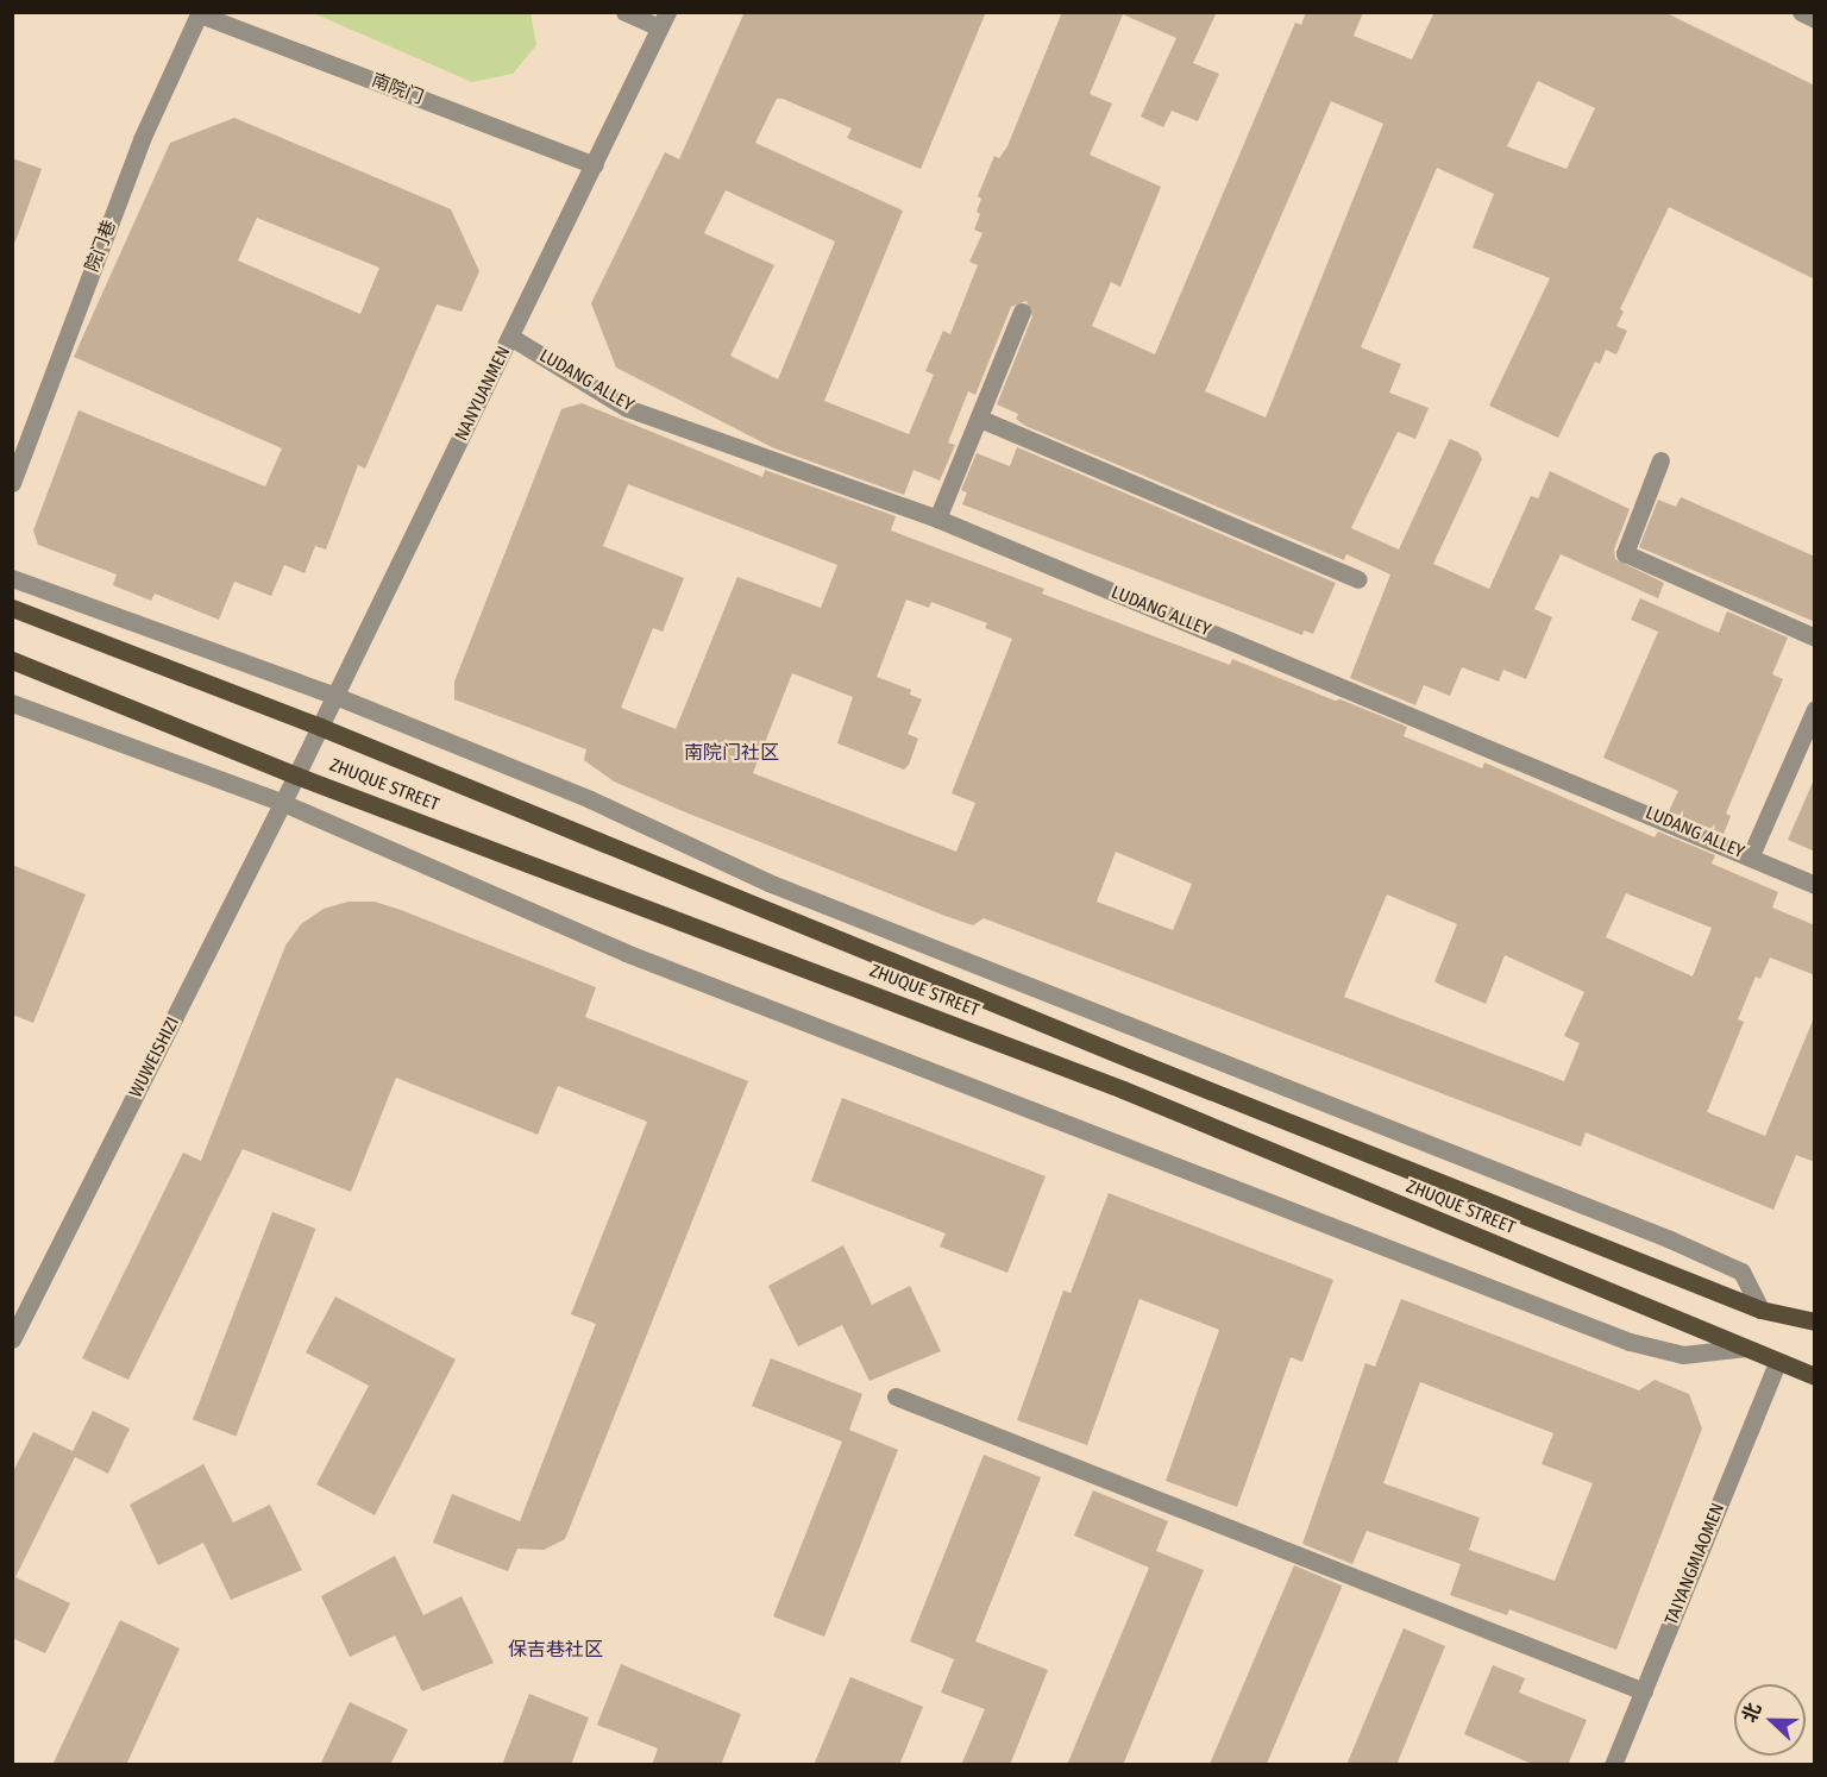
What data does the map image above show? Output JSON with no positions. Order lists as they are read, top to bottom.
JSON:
{
  "streets": {
    "main road": ["ZHUQUE STREET"],
    "street": [
      "南院门",
      "院门巷",
      "LUDANG ALLEY",
      "NANYUANMEN",
      "WUWEISHIZI",
      "TAIYANGMIAOMEN"
    ]
  },
  "crossings": [
    ["南院门", "院门巷"],
    ["南院门", "NANYUANMEN"],
    ["LUDANG ALLEY", "NANYUANMEN"],
    ["NANYUANMEN", "ZHUQUE STREET"],
    ["NANYUANMEN", "WUWEISHIZI"],
    ["ZHUQUE STREET", "WUWEISHIZI"],
    ["ZHUQUE STREET", "TAIYANGMIAOMEN"]
  ],
  "districts": ["南院门社区", "保吉巷社区"],
  "north": "left"
}
